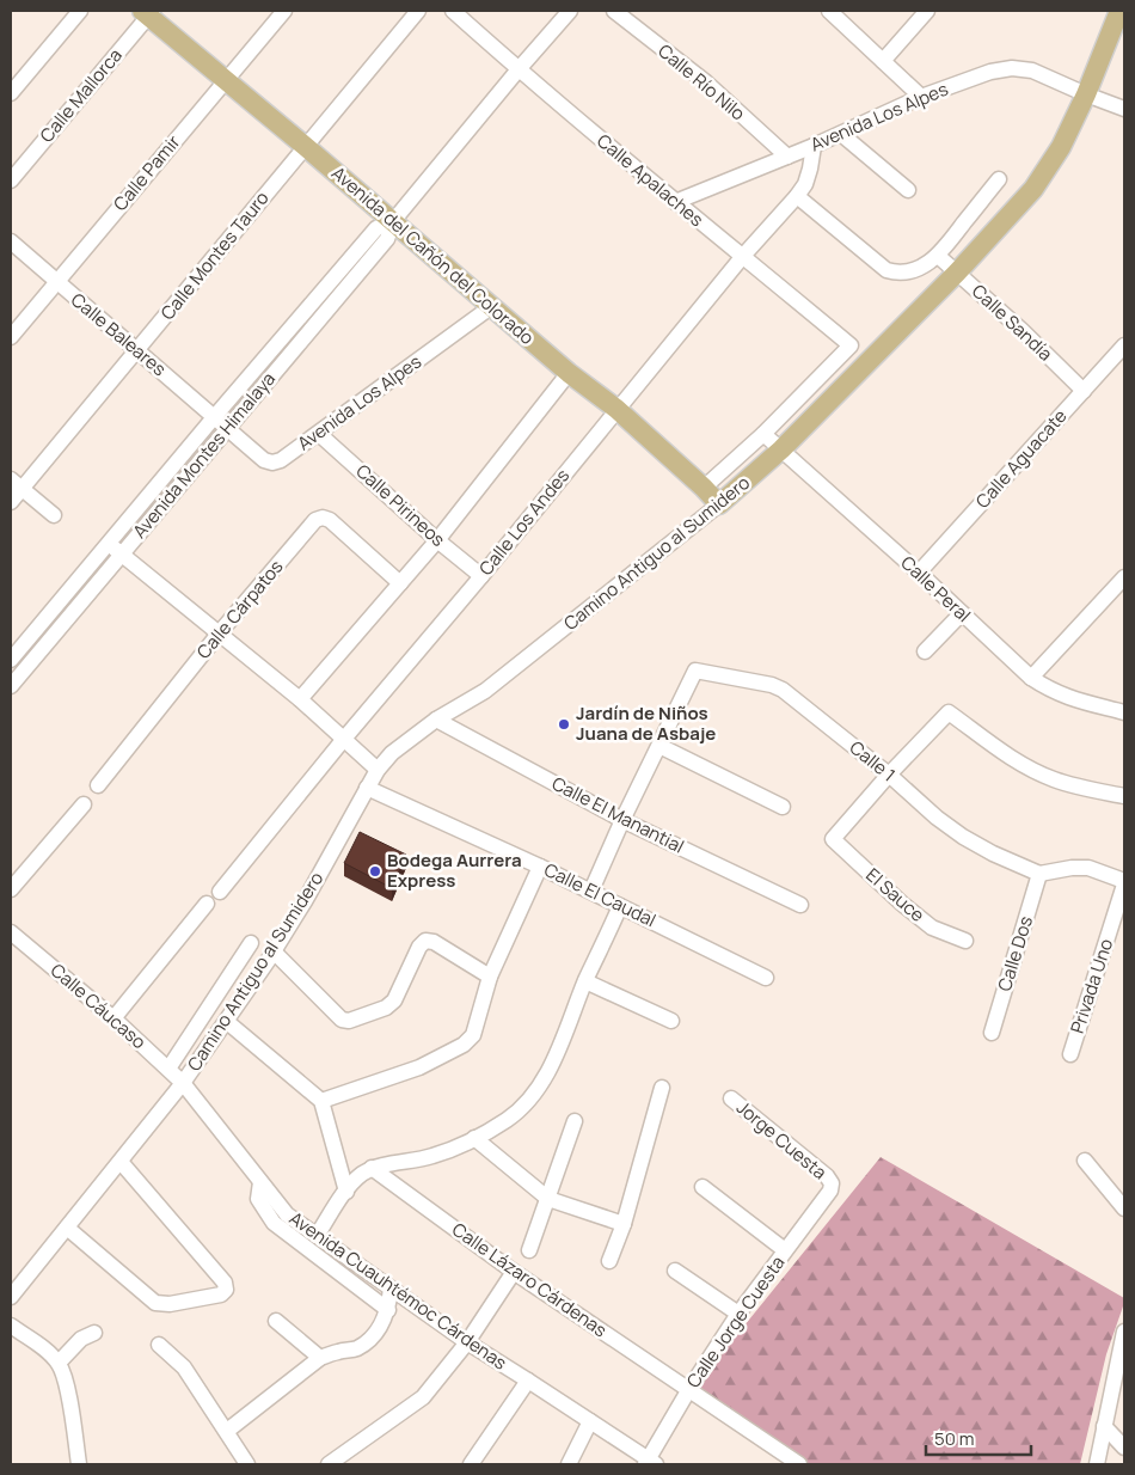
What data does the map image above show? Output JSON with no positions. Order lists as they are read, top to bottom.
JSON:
{
  "streets": {
    "main road": ["Avenida del Cañón del Colorado", "Camino Antiguo al Sumidero"],
    "street": [
      "Calle Río Nilo",
      "Calle Mallorca",
      "Avenida Los Alpes",
      "Calle Pamir",
      "Calle Apalaches",
      "Calle Montes Tauro",
      "Calle Sandía",
      "Calle Baleares",
      "Avenida Montes Himalaya",
      "Calle Aguacate",
      "Calle Pirineos",
      "Calle Los Andes",
      "Calle Peral",
      "Calle Cárpatos",
      "Calle 1",
      "Calle El Manantial",
      "Calle El Caudal",
      "El Sauce",
      "Calle Dos",
      "Privada Uno",
      "Calle Cáucaso",
      "Jorge Cuesta",
      "Calle Lázaro Cárdenas",
      "Avenida Cuauhtémoc Cárdenas",
      "Calle Jorge Cuesta"
    ]
  },
  "crossings": [
    ["Calle Río Nilo", "Avenida Los Alpes"],
    ["Calle Mallorca", "Avenida del Cañón del Colorado"],
    ["Avenida Los Alpes", "Calle Apalaches"],
    ["Avenida Los Alpes", "Avenida del Cañón del Colorado"],
    ["Avenida Los Alpes", "Calle Baleares"],
    ["Avenida Los Alpes", "Avenida Montes Himalaya"],
    ["Avenida Los Alpes", "Calle Pirineos"],
    ["Avenida Los Alpes", "Calle Los Andes"],
    ["Avenida Los Alpes", "Camino Antiguo al Sumidero"],
    ["Calle Pamir", "Avenida del Cañón del Colorado"],
    ["Calle Pamir", "Calle Baleares"],
    ["Calle Apalaches", "Avenida Montes Himalaya"],
    ["Calle Apalaches", "Calle Los Andes"],
    ["Calle Apalaches", "Calle Peral"],
    ["Calle Montes Tauro", "Avenida del Cañón del Colorado"],
    ["Calle Montes Tauro", "Calle Baleares"],
    ["Avenida del Cañón del Colorado", "Avenida Montes Himalaya"],
    ["Avenida del Cañón del Colorado", "Calle Los Andes"],
    ["Avenida del Cañón del Colorado", "Camino Antiguo al Sumidero"],
    ["Calle Sandía", "Calle Aguacate"],
    ["Calle Sandía", "Camino Antiguo al Sumidero"],
    ["Calle Baleares", "Avenida Montes Himalaya"],
    ["Calle Aguacate", "Calle Peral"],
    ["Calle Pirineos", "Calle Los Andes"],
    ["Camino Antiguo al Sumidero", "Calle Peral"],
    ["Camino Antiguo al Sumidero", "Calle El Manantial"],
    ["Camino Antiguo al Sumidero", "Calle El Caudal"],
    ["Camino Antiguo al Sumidero", "Calle Cáucaso"],
    ["Camino Antiguo al Sumidero", "Avenida Cuauhtémoc Cárdenas"],
    ["Calle 1", "El Sauce"],
    ["Calle 1", "Calle Dos"],
    ["Calle Cáucaso", "Avenida Cuauhtémoc Cárdenas"],
    ["Jorge Cuesta", "Calle Jorge Cuesta"],
    ["Calle Lázaro Cárdenas", "Calle Jorge Cuesta"],
    ["Avenida Cuauhtémoc Cárdenas", "Calle Jorge Cuesta"]
  ],
  "places": ["Jardín de Niños Juana de Asbaje", "Bodega Aurrera Express"],
  "scale_bar": "50 m"
}
